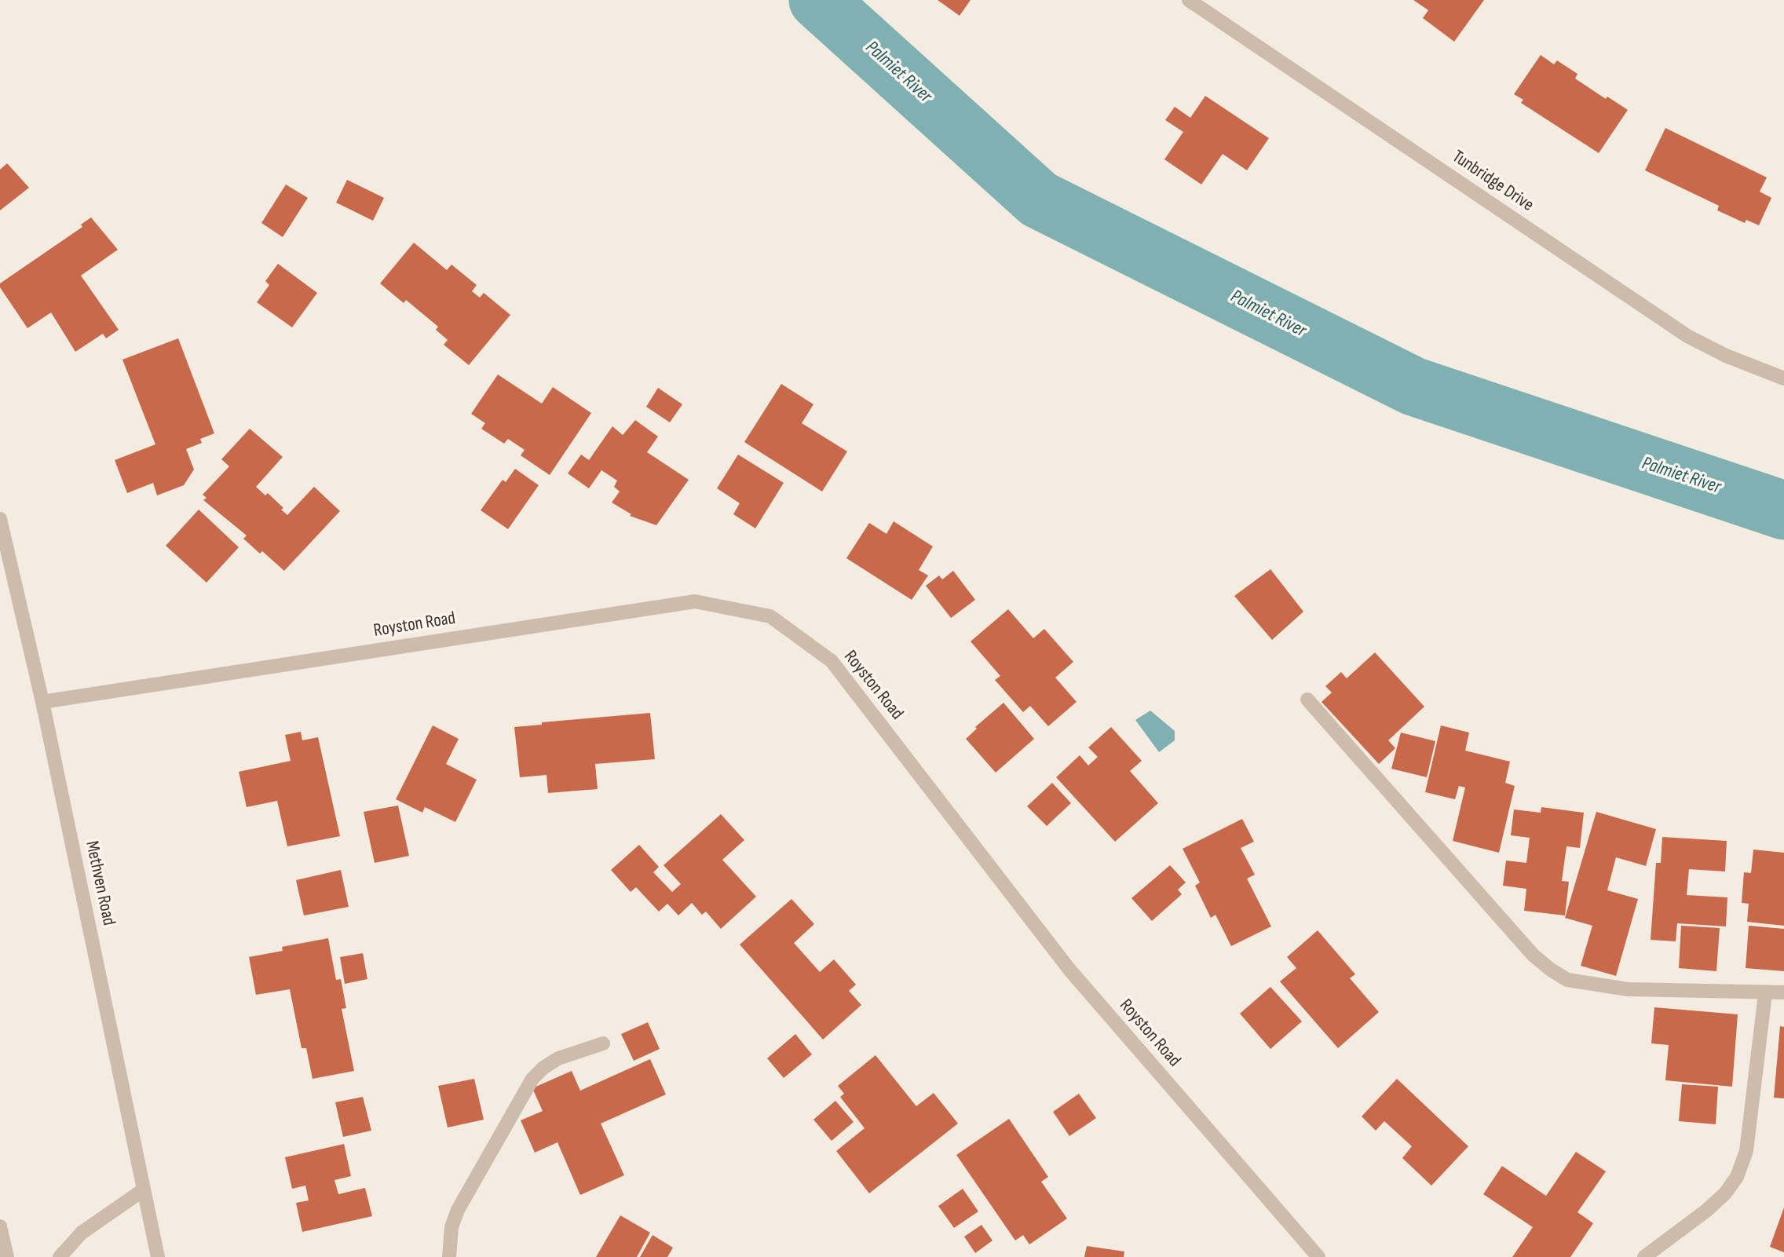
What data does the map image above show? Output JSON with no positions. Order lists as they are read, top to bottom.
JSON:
{
  "streets": {
    "street": ["Tunbridge Drive", "Royston Road", "Methven Road"]
  },
  "crossings": [
    ["Royston Road", "Methven Road"]
  ],
  "water": ["Palmiet River"]
}
